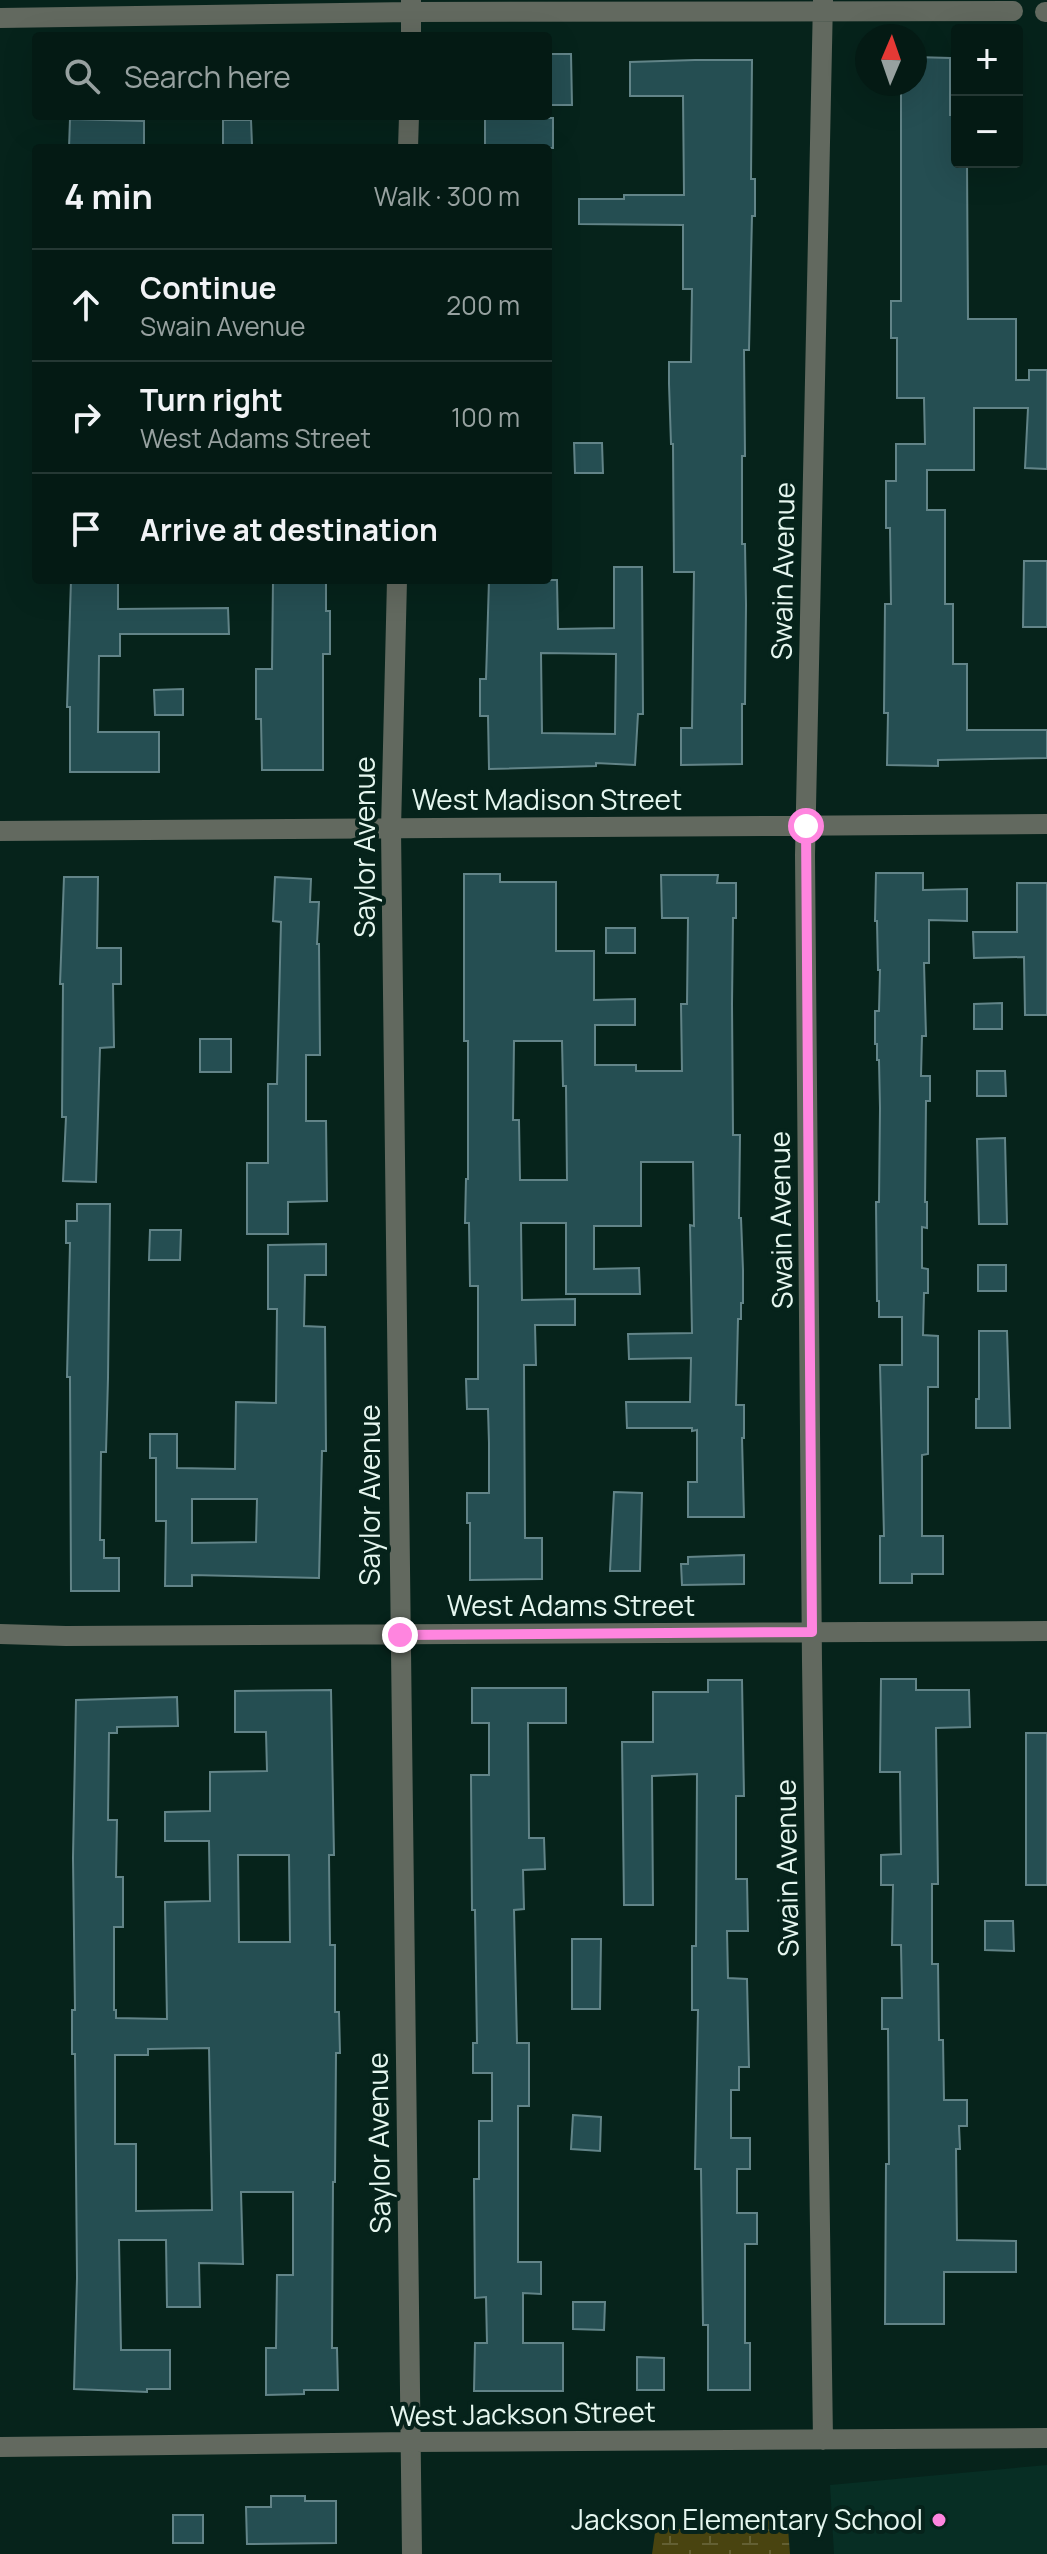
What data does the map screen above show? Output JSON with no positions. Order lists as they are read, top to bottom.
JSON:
{
  "streets": {
    "street": [
      "Swain Avenue",
      "West Madison Street",
      "Saylor Avenue",
      "West Adams Street",
      "West Jackson Street"
    ]
  },
  "crossings": [
    ["Swain Avenue", "West Madison Street"],
    ["Swain Avenue", "West Adams Street"],
    ["Swain Avenue", "West Jackson Street"],
    ["West Madison Street", "Saylor Avenue"],
    ["Saylor Avenue", "West Adams Street"],
    ["Saylor Avenue", "West Jackson Street"]
  ],
  "places": ["Jackson Elementary School"],
  "north": "top",
  "page": {
    "map_buttons": ["+", "−"],
    "search": "Search here",
    "heading": ["4 min", "Walk · 300 m"],
    "list": [
      ["Continue", "Swain Avenue", "200 m"],
      ["Turn right", "West Adams Street", "100 m"],
      "Arrive at destination"
    ]
  }
}
